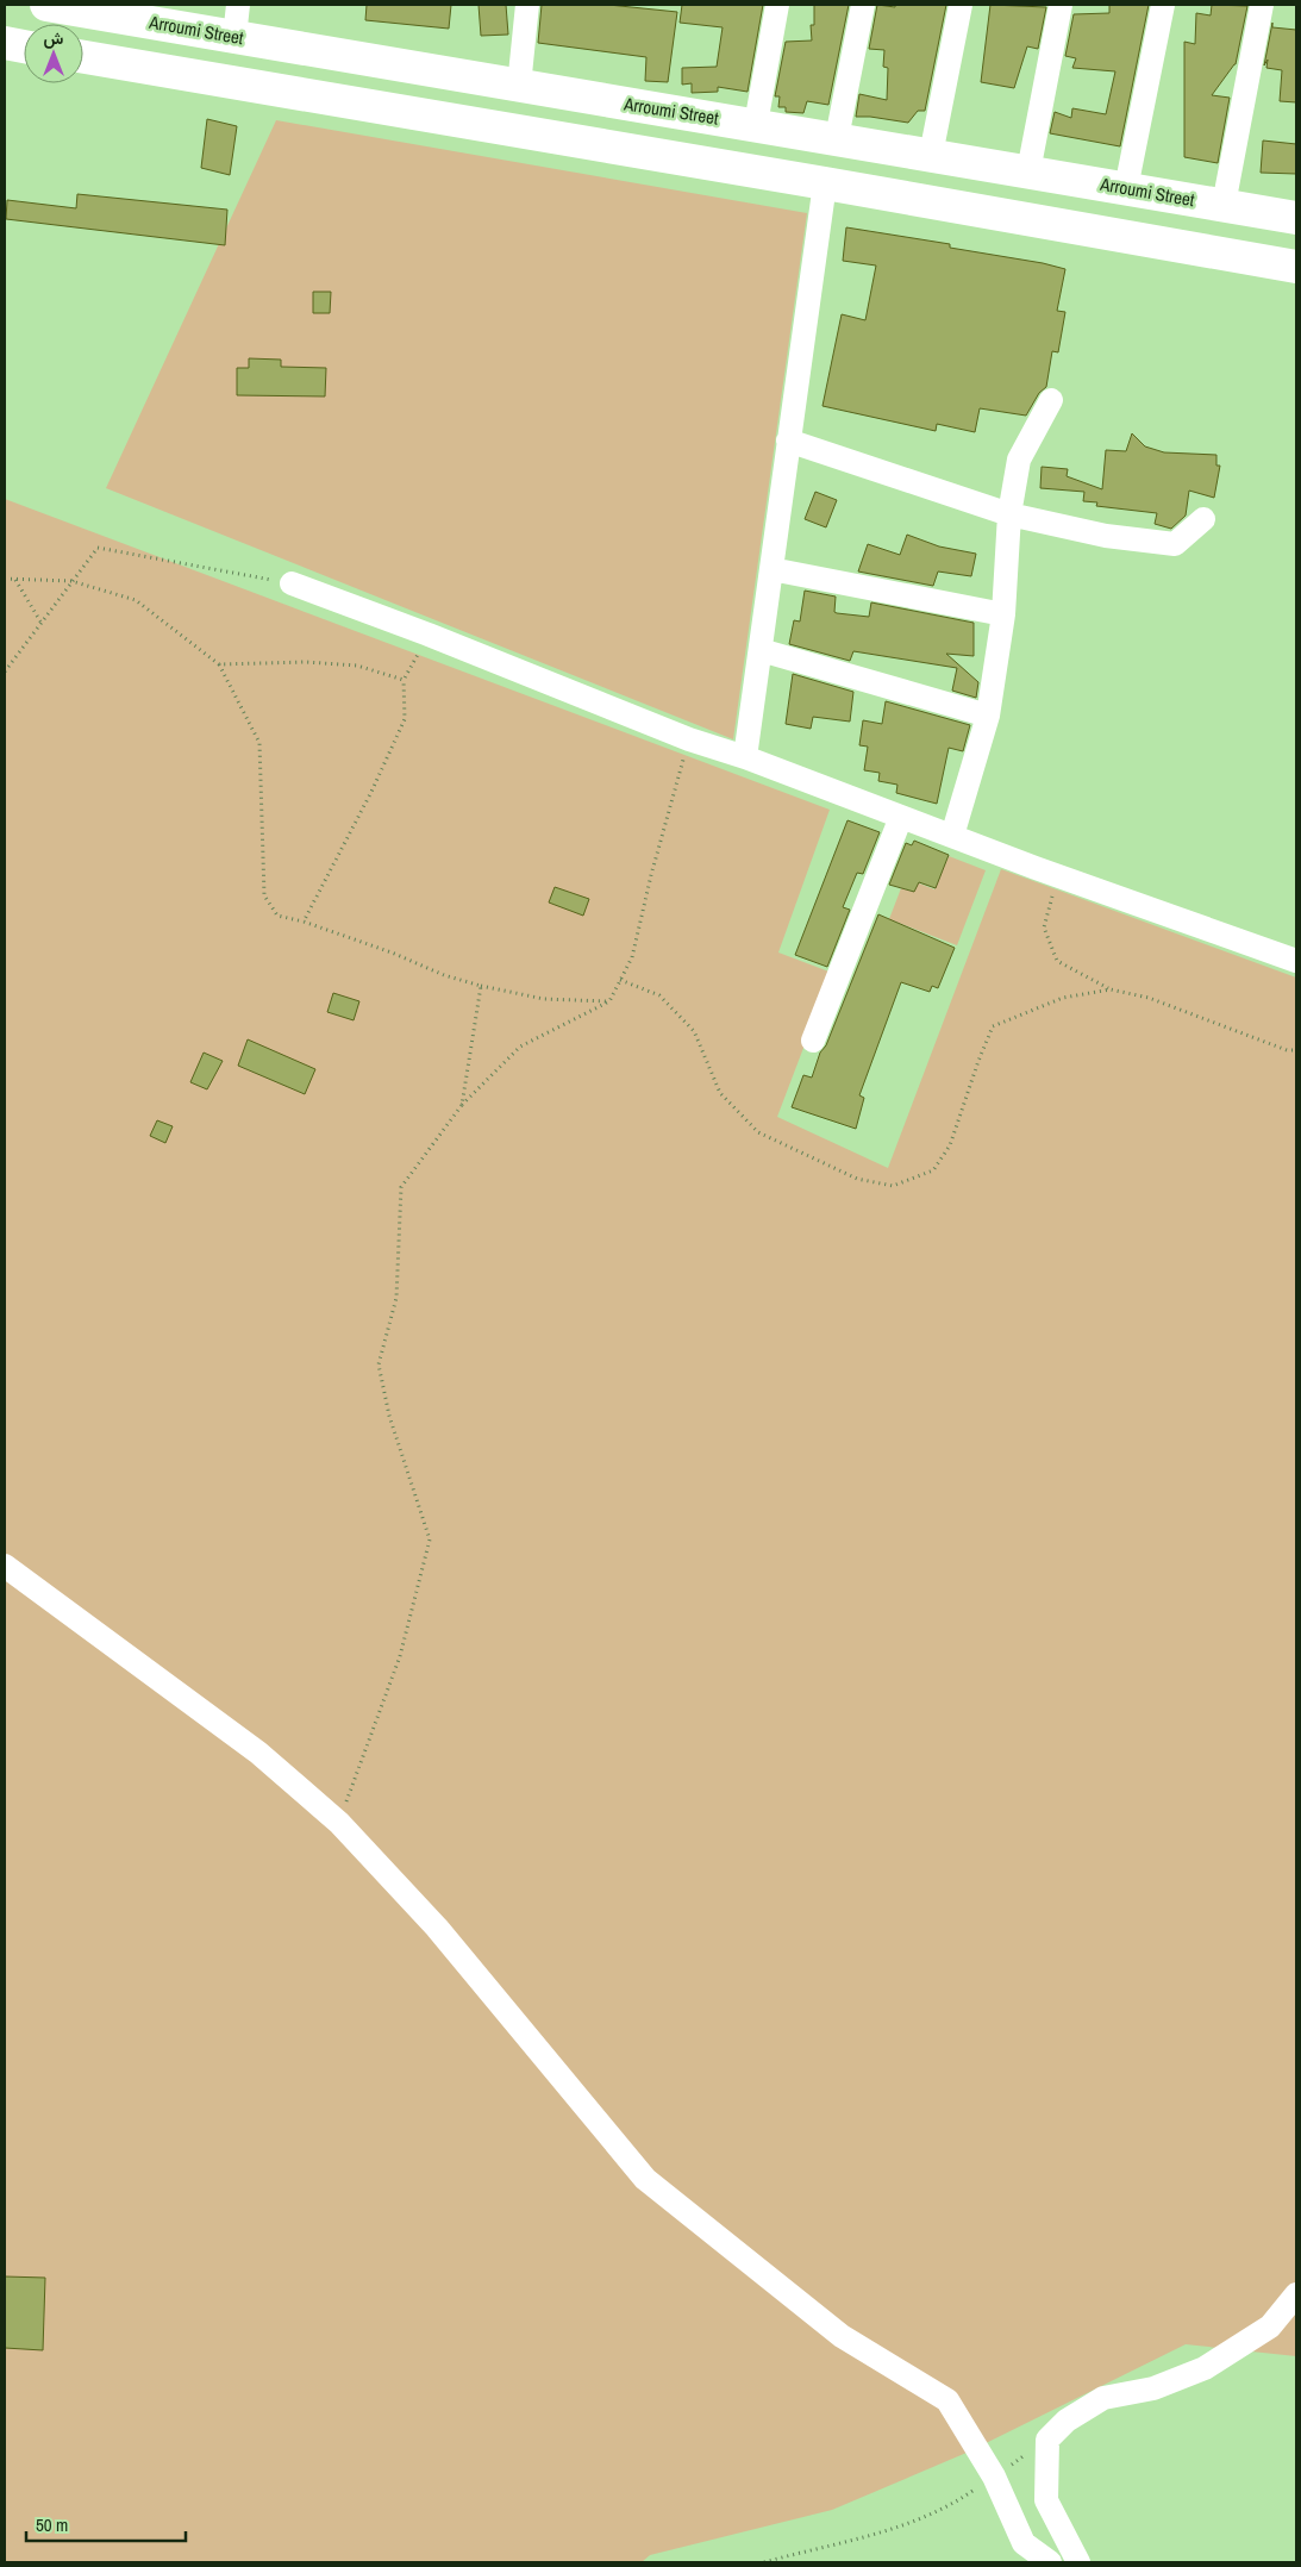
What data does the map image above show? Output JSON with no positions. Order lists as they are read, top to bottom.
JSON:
{
  "streets": {
    "main road": ["Arroumi Street"]
  },
  "scale_bar": "50 m",
  "north": "top"
}
